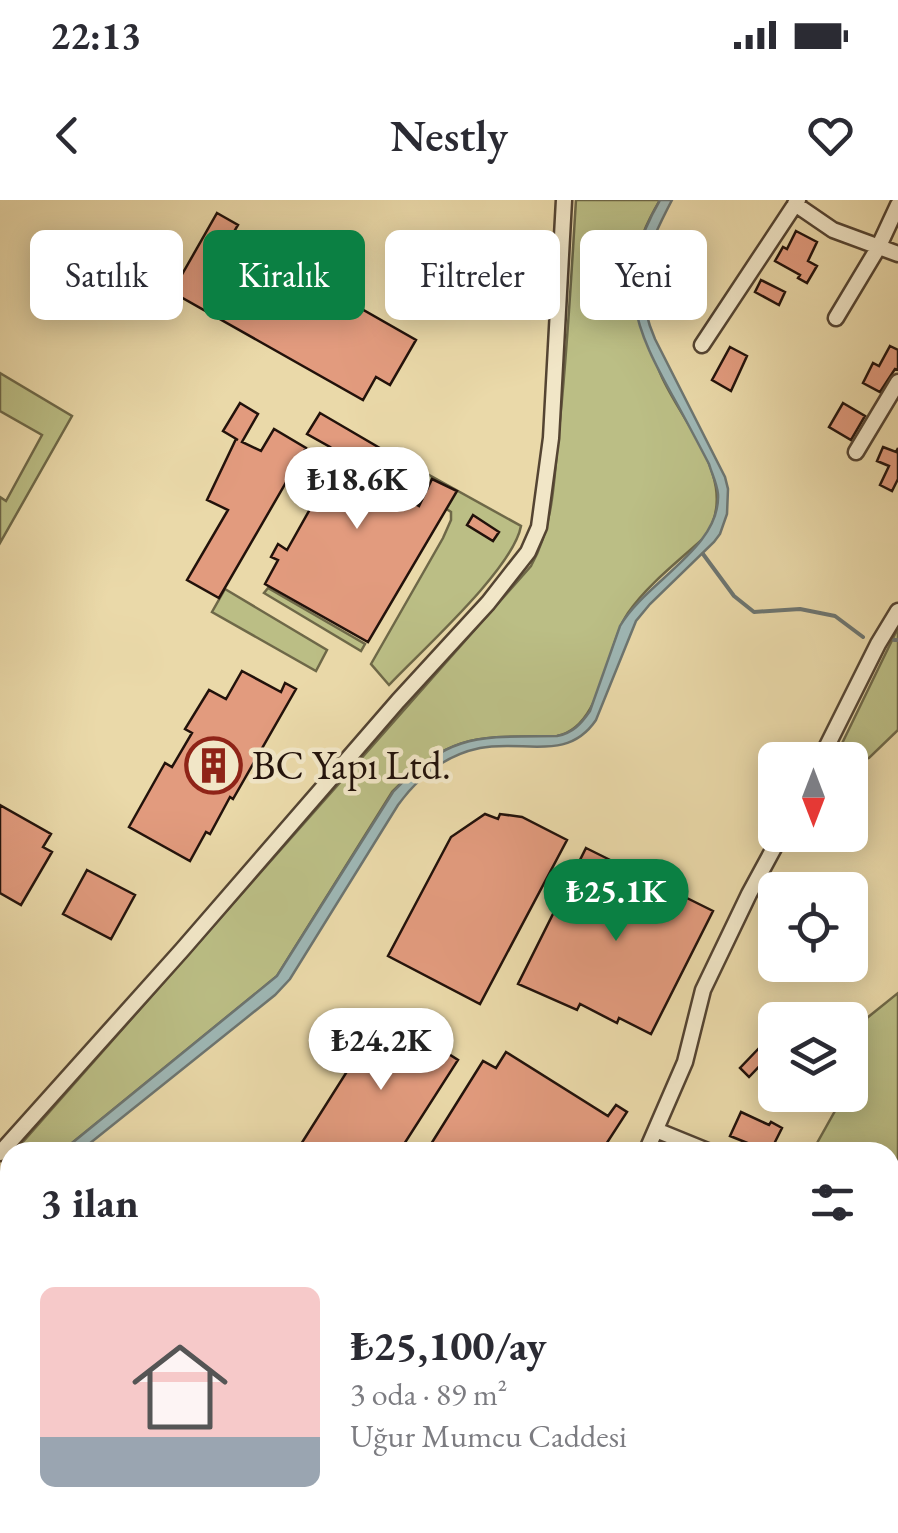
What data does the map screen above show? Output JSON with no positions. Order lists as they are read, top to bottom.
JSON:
{
  "places": {
    "building": ["BC Yapı Ltd."]
  },
  "north": "bottom",
  "page": {
    "status": "22:13",
    "header": "Nestly",
    "chip": [
      "Satılık",
      "Kiralık",
      "Filtreler",
      "Yeni"
    ],
    "price": ["₺18.6K", "₺25.1K", "₺24.2K"],
    "heading": "3 ilan",
    "list": [
      {
        "name": "₺25,100/ay",
        "note": "3 oda · 89 m² · Uğur Mumcu Caddesi"
      }
    ]
  }
}
